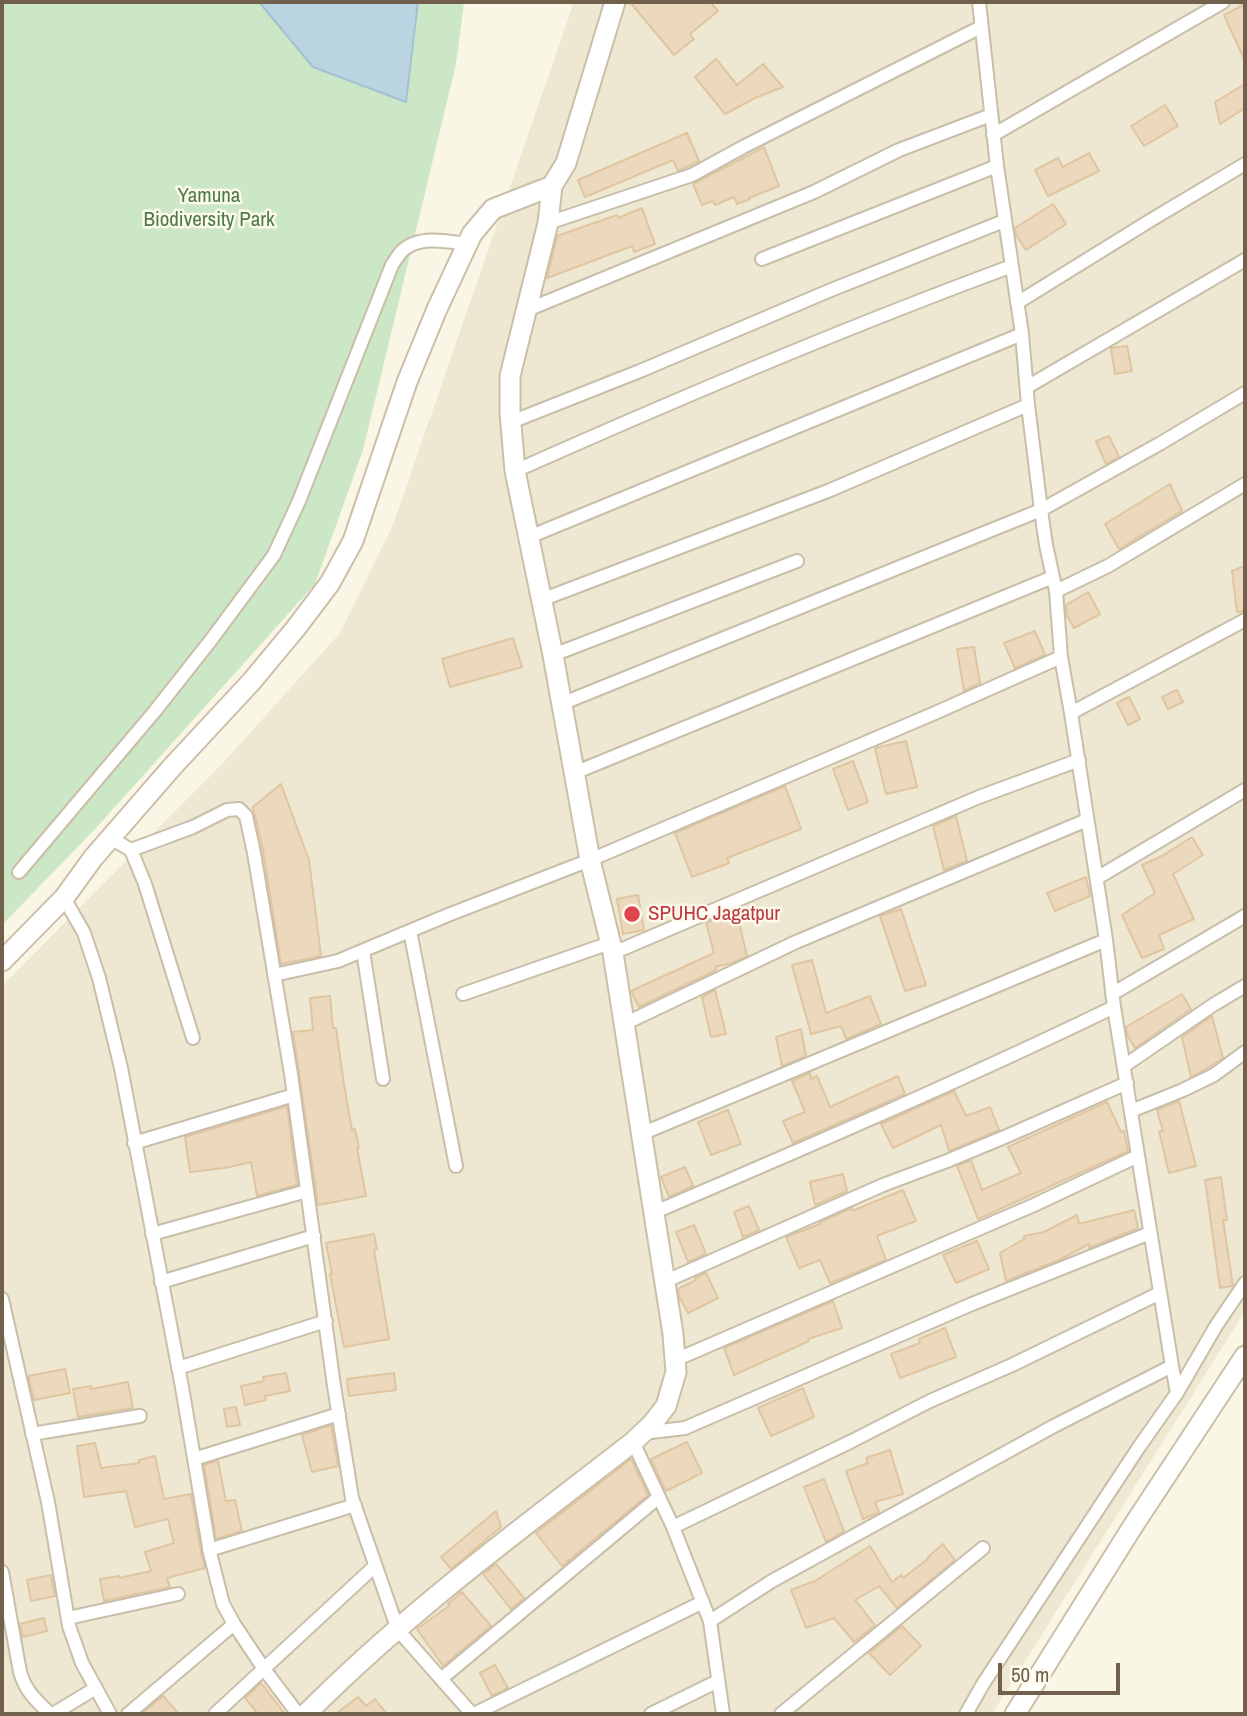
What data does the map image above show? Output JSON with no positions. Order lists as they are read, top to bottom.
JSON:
{
  "parks": ["Yamuna Biodiversity Park"],
  "places": ["SPUHC Jagatpur"],
  "scale_bar": "50 m"
}
